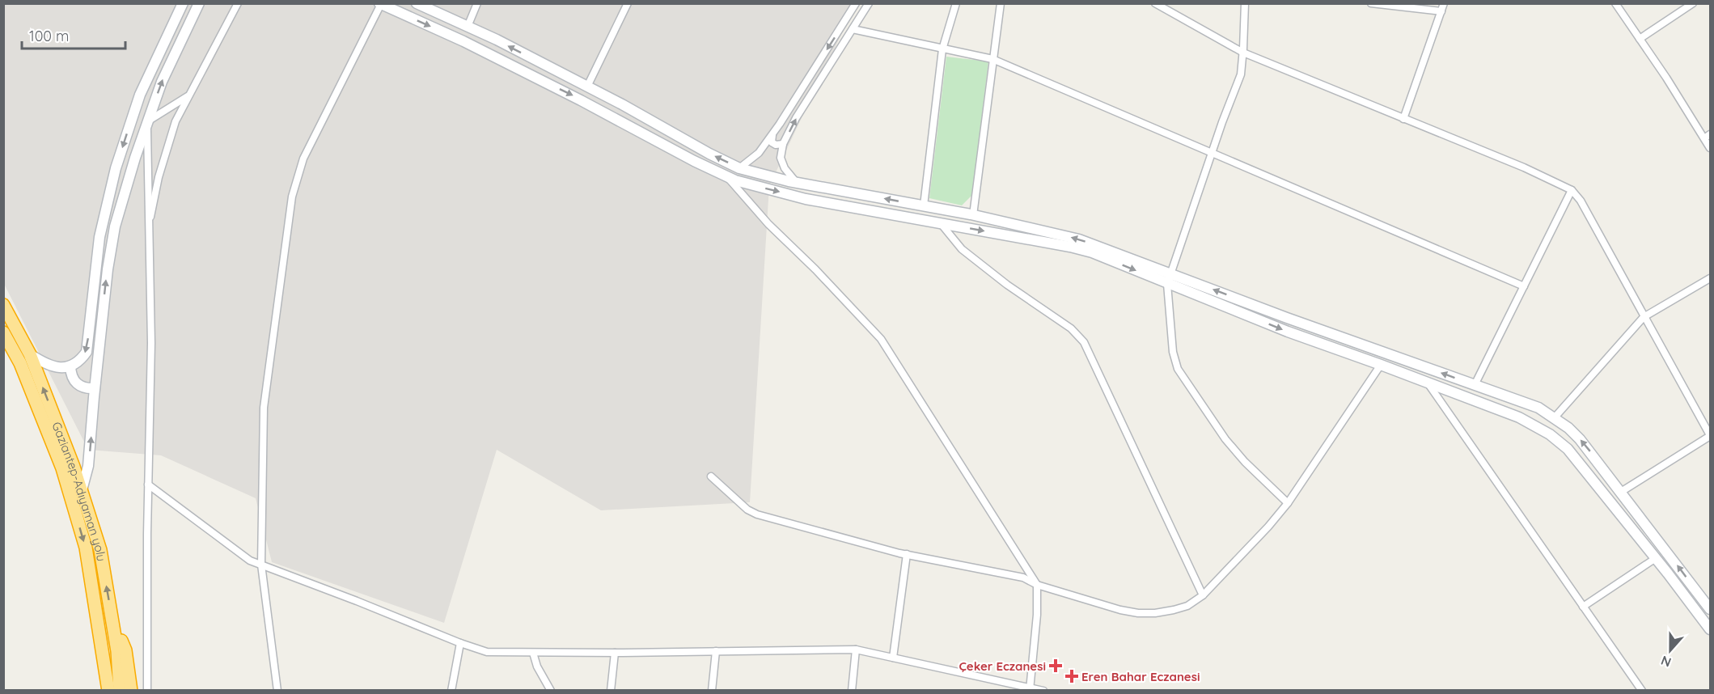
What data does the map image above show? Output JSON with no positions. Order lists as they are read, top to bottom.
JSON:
{
  "streets": {
    "highway": ["Gaziantep-Adıyaman yolu"]
  },
  "places": {
    "health": ["Çeker Eczanesi", "Eren Bahar Eczanesi"]
  },
  "scale_bar": "100 m",
  "north": "bottom"
}
